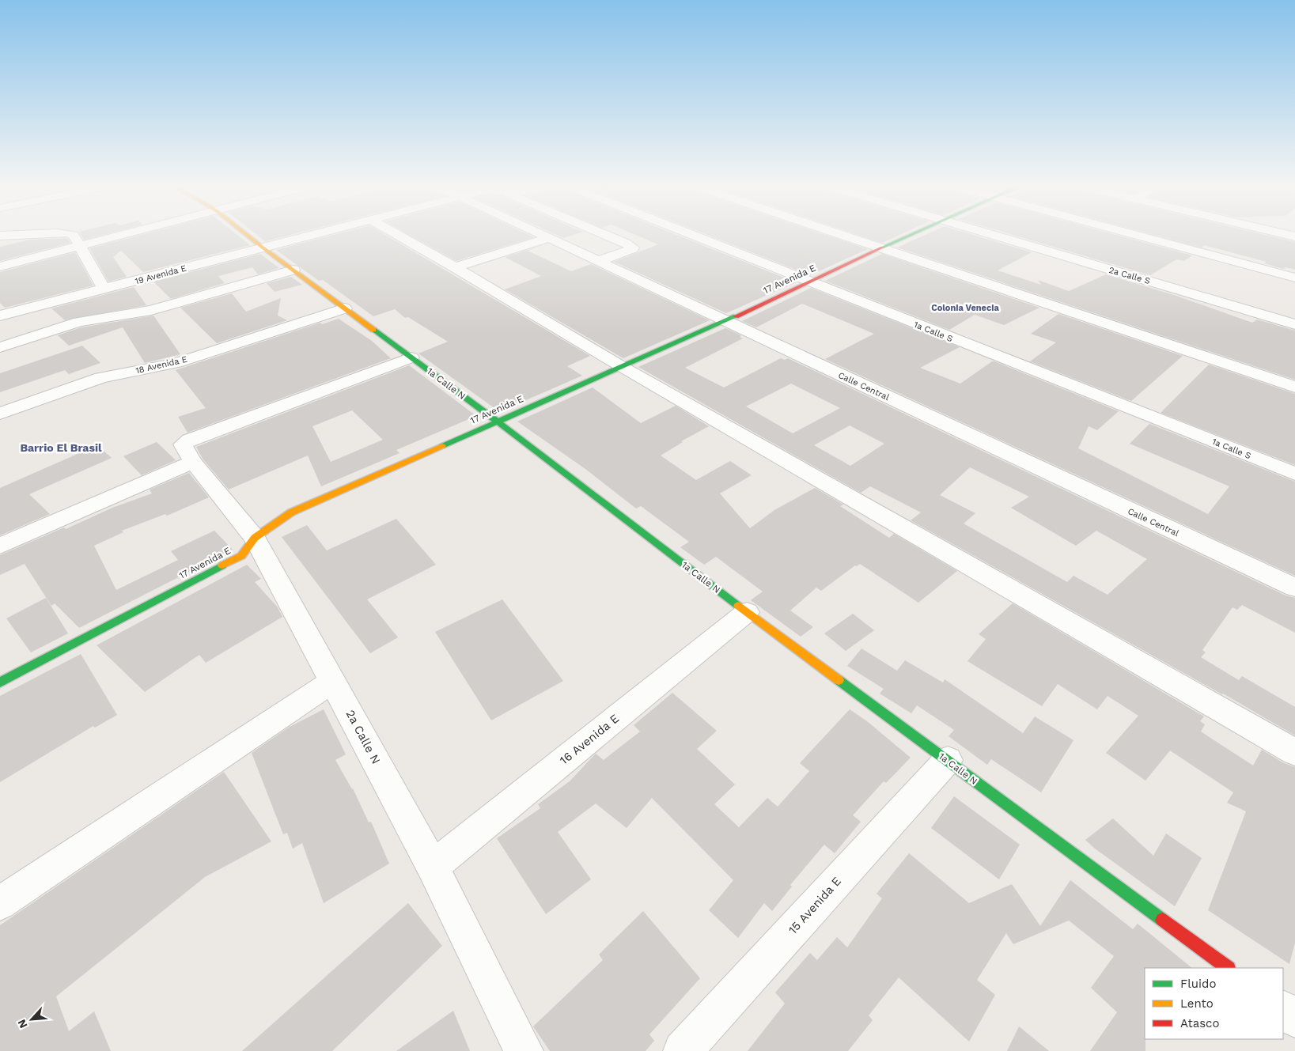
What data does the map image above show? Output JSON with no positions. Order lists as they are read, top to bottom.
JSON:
{
  "streets": {
    "street": [
      "19 Avenida E",
      "2a Calle S",
      "17 Avenida E",
      "1a Calle S",
      "18 Avenida E",
      "1a Calle N",
      "Calle Central",
      "2a Calle N",
      "16 Avenida E",
      "15 Avenida E"
    ]
  },
  "crossings": [
    ["19 Avenida E", "1a Calle N"],
    ["17 Avenida E", "1a Calle S"],
    ["17 Avenida E", "1a Calle N"],
    ["17 Avenida E", "Calle Central"],
    ["17 Avenida E", "2a Calle N"],
    ["18 Avenida E", "1a Calle N"],
    ["1a Calle N", "16 Avenida E"],
    ["1a Calle N", "15 Avenida E"],
    ["2a Calle N", "16 Avenida E"]
  ],
  "districts": ["Colonia Venecia", "Barrio El Brasil"],
  "legend": ["Fluido", "Lento", "Atasco"],
  "north": "bottom left"
}
